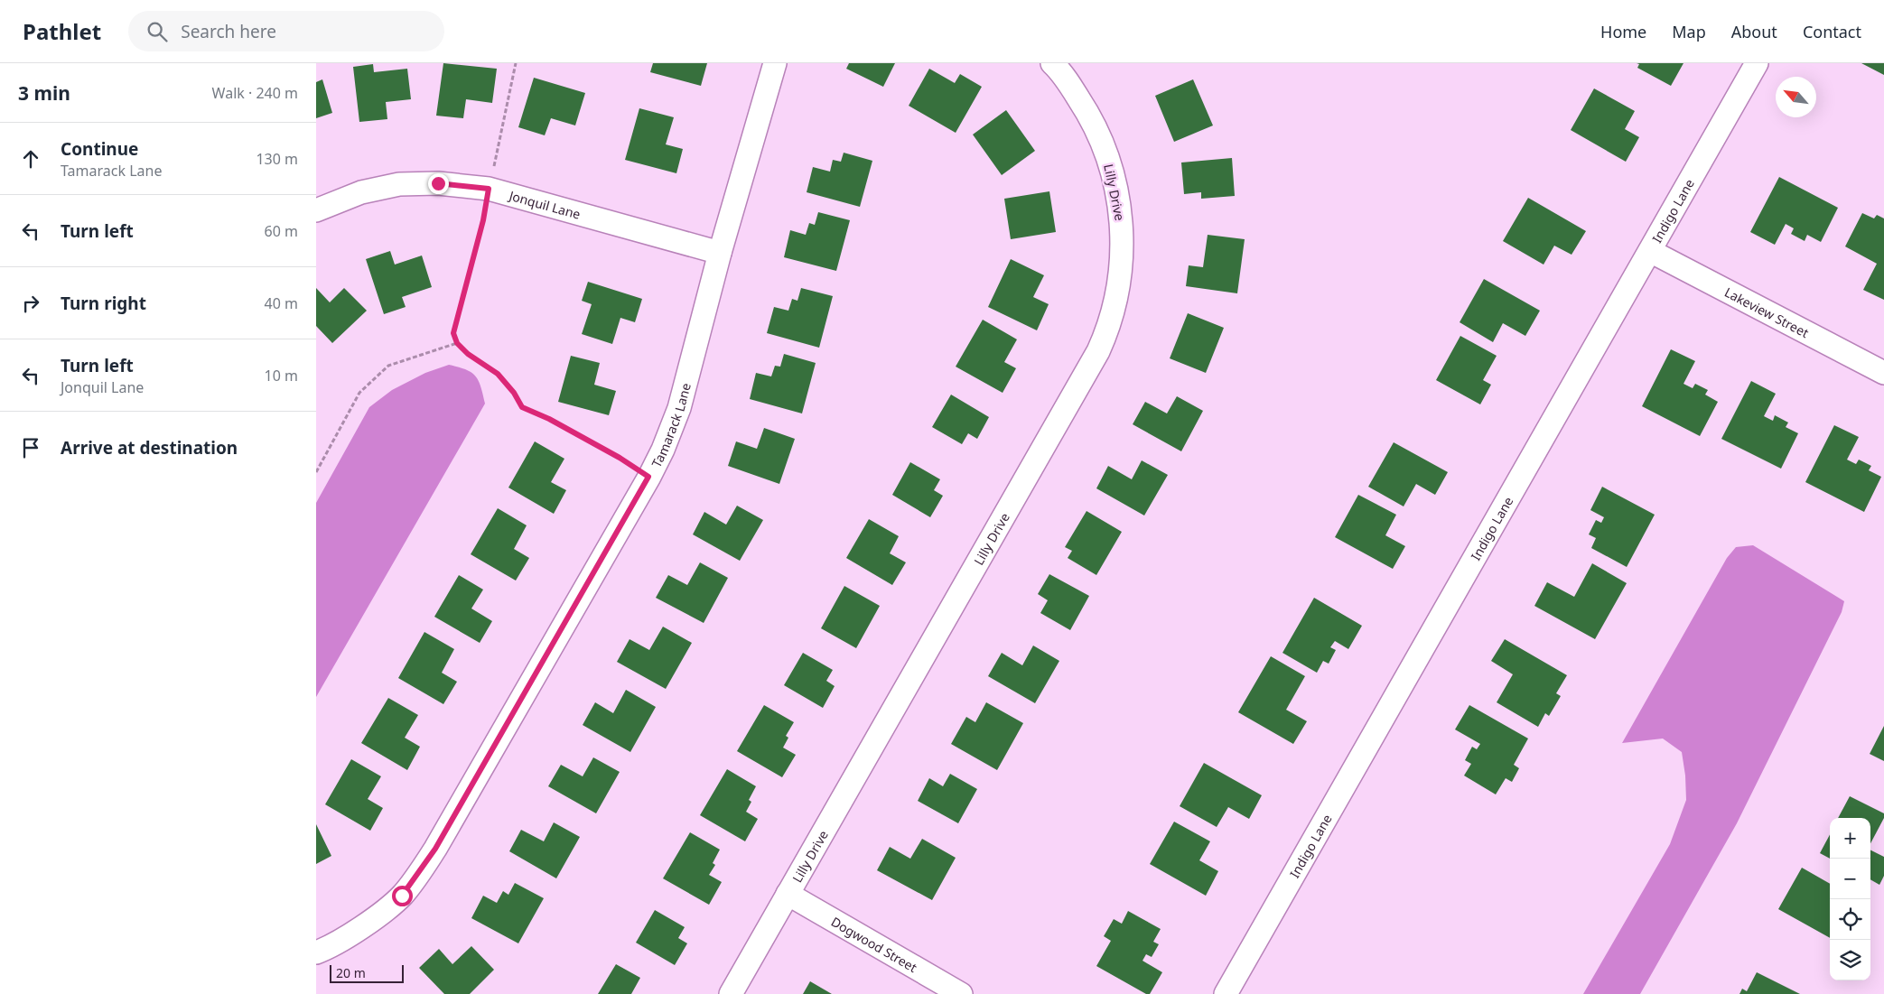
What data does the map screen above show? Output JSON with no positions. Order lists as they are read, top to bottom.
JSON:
{
  "streets": {
    "street": [
      "Lilly Drive",
      "Jonquil Lane",
      "Indigo Lane",
      "Lakeview Street",
      "Tamarack Lane",
      "Dogwood Street"
    ]
  },
  "crossings": [
    ["Lilly Drive", "Dogwood Street"],
    ["Jonquil Lane", "Tamarack Lane"],
    ["Indigo Lane", "Lakeview Street"]
  ],
  "scale_bar": "20 m",
  "north": "top left",
  "page": {
    "header": "Pathlet",
    "search": "Search here",
    "nav": [
      "Home",
      "Map",
      "About",
      "Contact"
    ],
    "heading": ["3 min", "Walk · 240 m"],
    "list": [
      ["Continue", "Tamarack Lane", "130 m"],
      ["Turn left", "60 m"],
      ["Turn right", "40 m"],
      ["Turn left", "Jonquil Lane", "10 m"],
      "Arrive at destination"
    ],
    "map_buttons": ["+", "−"],
    "scale": "20 m"
  }
}
